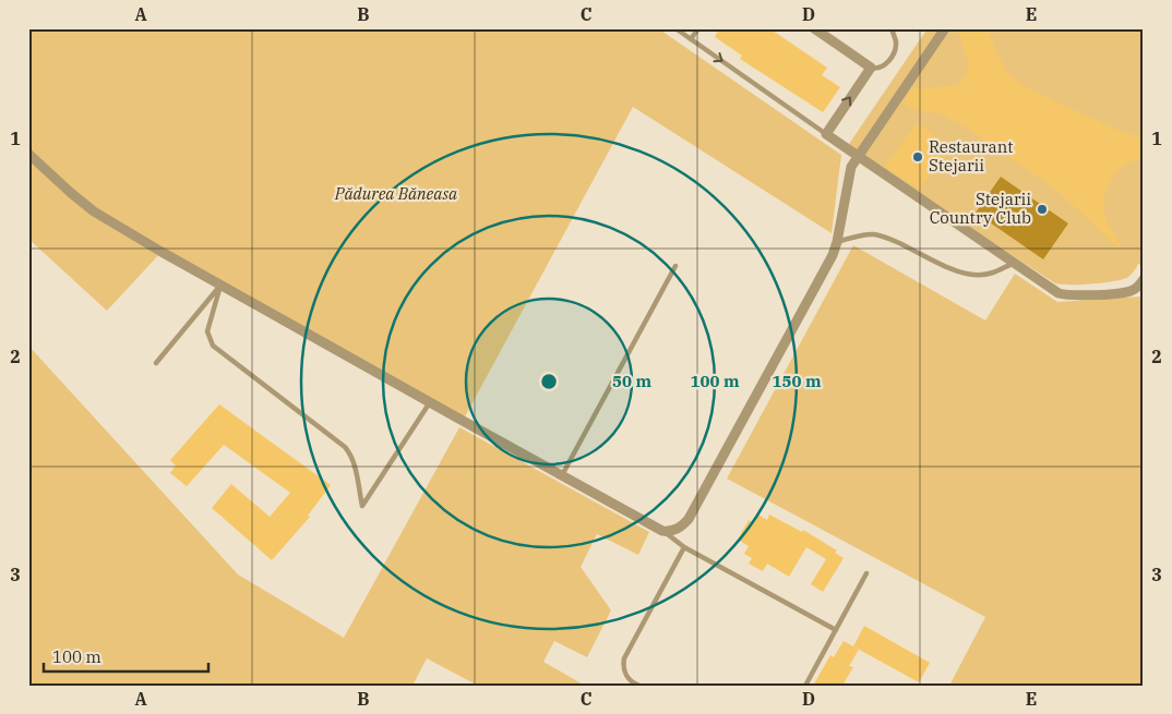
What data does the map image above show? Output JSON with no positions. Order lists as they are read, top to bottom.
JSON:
{
  "parks": ["Pădurea Băneasa"],
  "places": ["Restaurant Stejarii", "Stejarii Country Club"],
  "scale_bar": "100 m",
  "grid": {
    "columns": [
      "A",
      "B",
      "C",
      "D",
      "E"
    ],
    "rows": ["1", "2", "3"]
  },
  "rings": ["50 m", "100 m", "150 m"]
}
